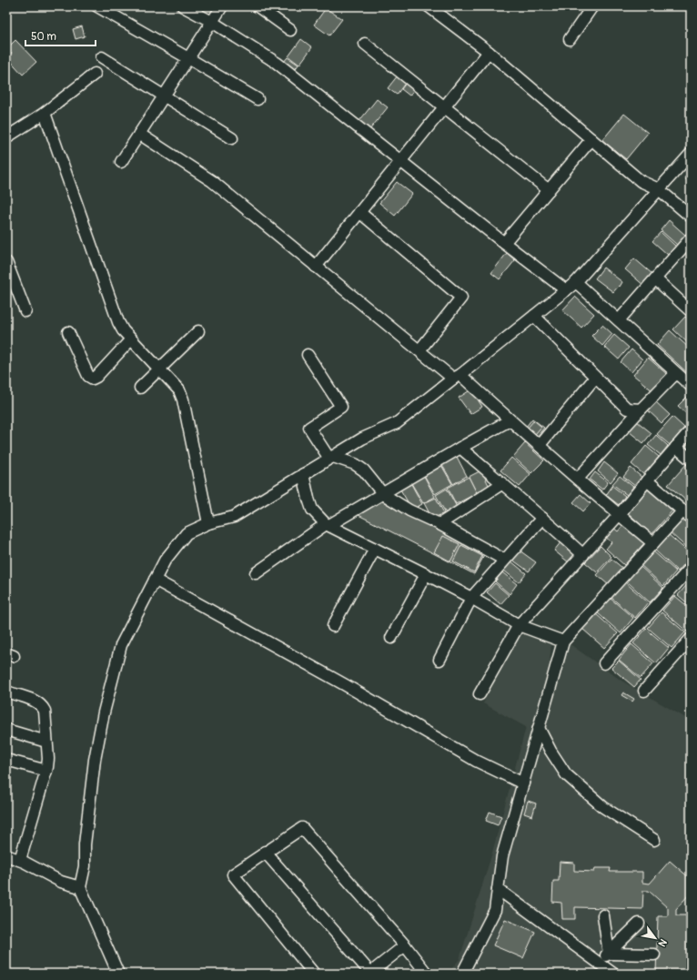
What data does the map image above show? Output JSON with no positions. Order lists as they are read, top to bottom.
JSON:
{
  "scale_bar": "50 m",
  "north": "bottom right"
}
